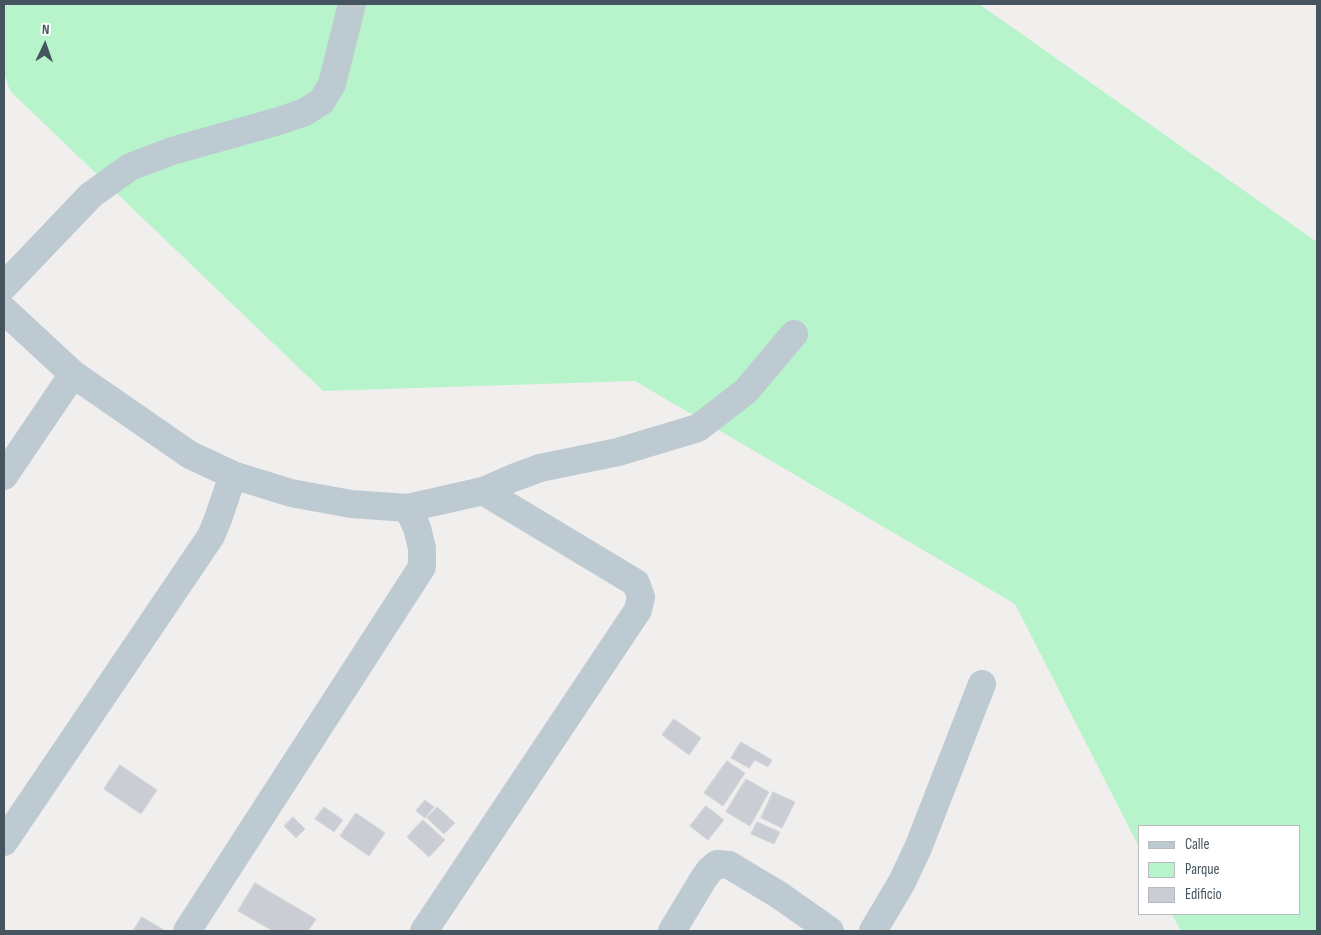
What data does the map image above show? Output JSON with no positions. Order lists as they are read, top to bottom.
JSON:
{
  "legend": ["Calle", "Parque", "Edificio"],
  "north": "top"
}
